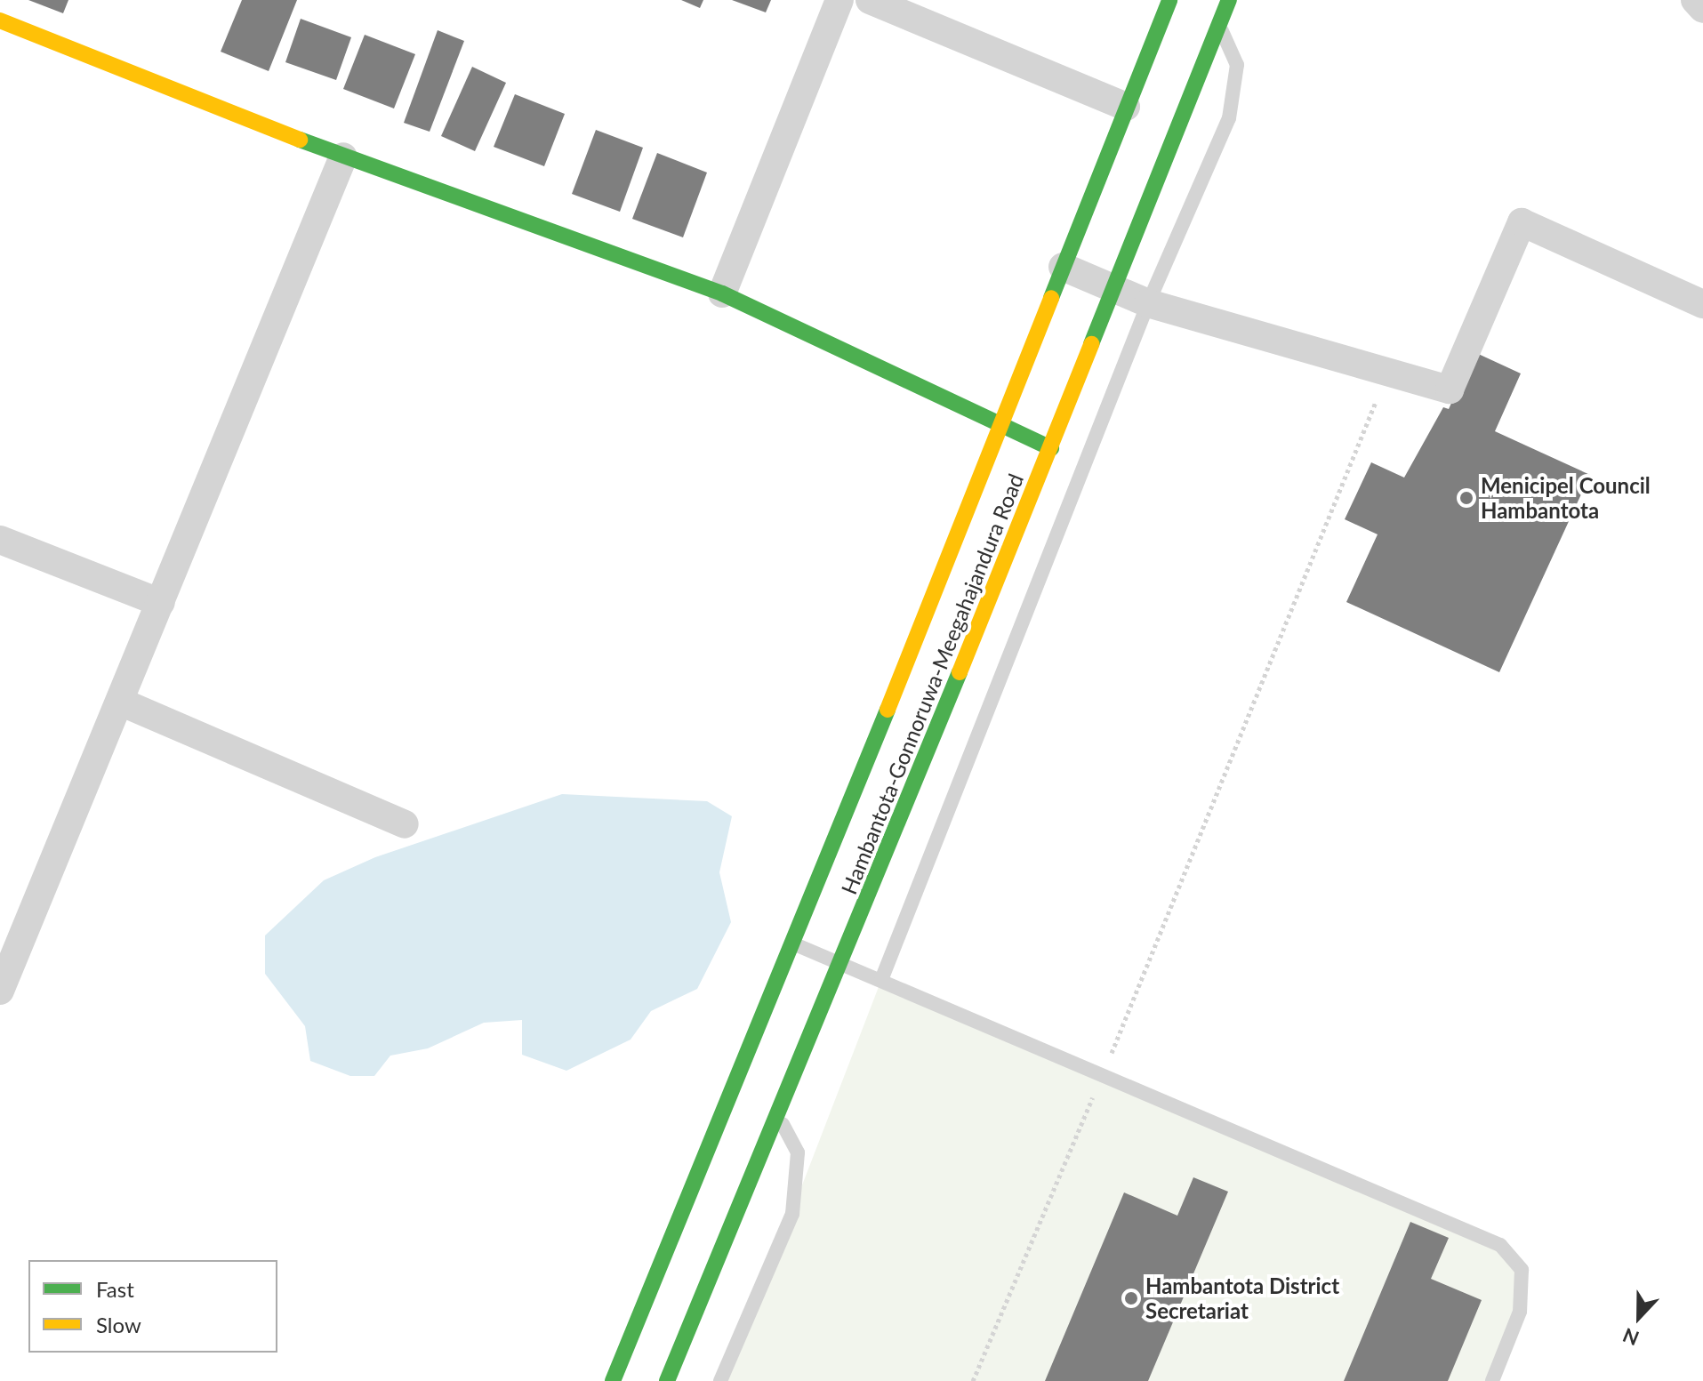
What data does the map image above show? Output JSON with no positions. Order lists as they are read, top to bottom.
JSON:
{
  "streets": {
    "main road": ["Hambantota-Gonnoruwa-Meegahajandura Road"]
  },
  "places": ["Menicipel Council Hambantota", "Hambantota District Secretariat"],
  "legend": ["Fast", "Slow"],
  "north": "bottom"
}
